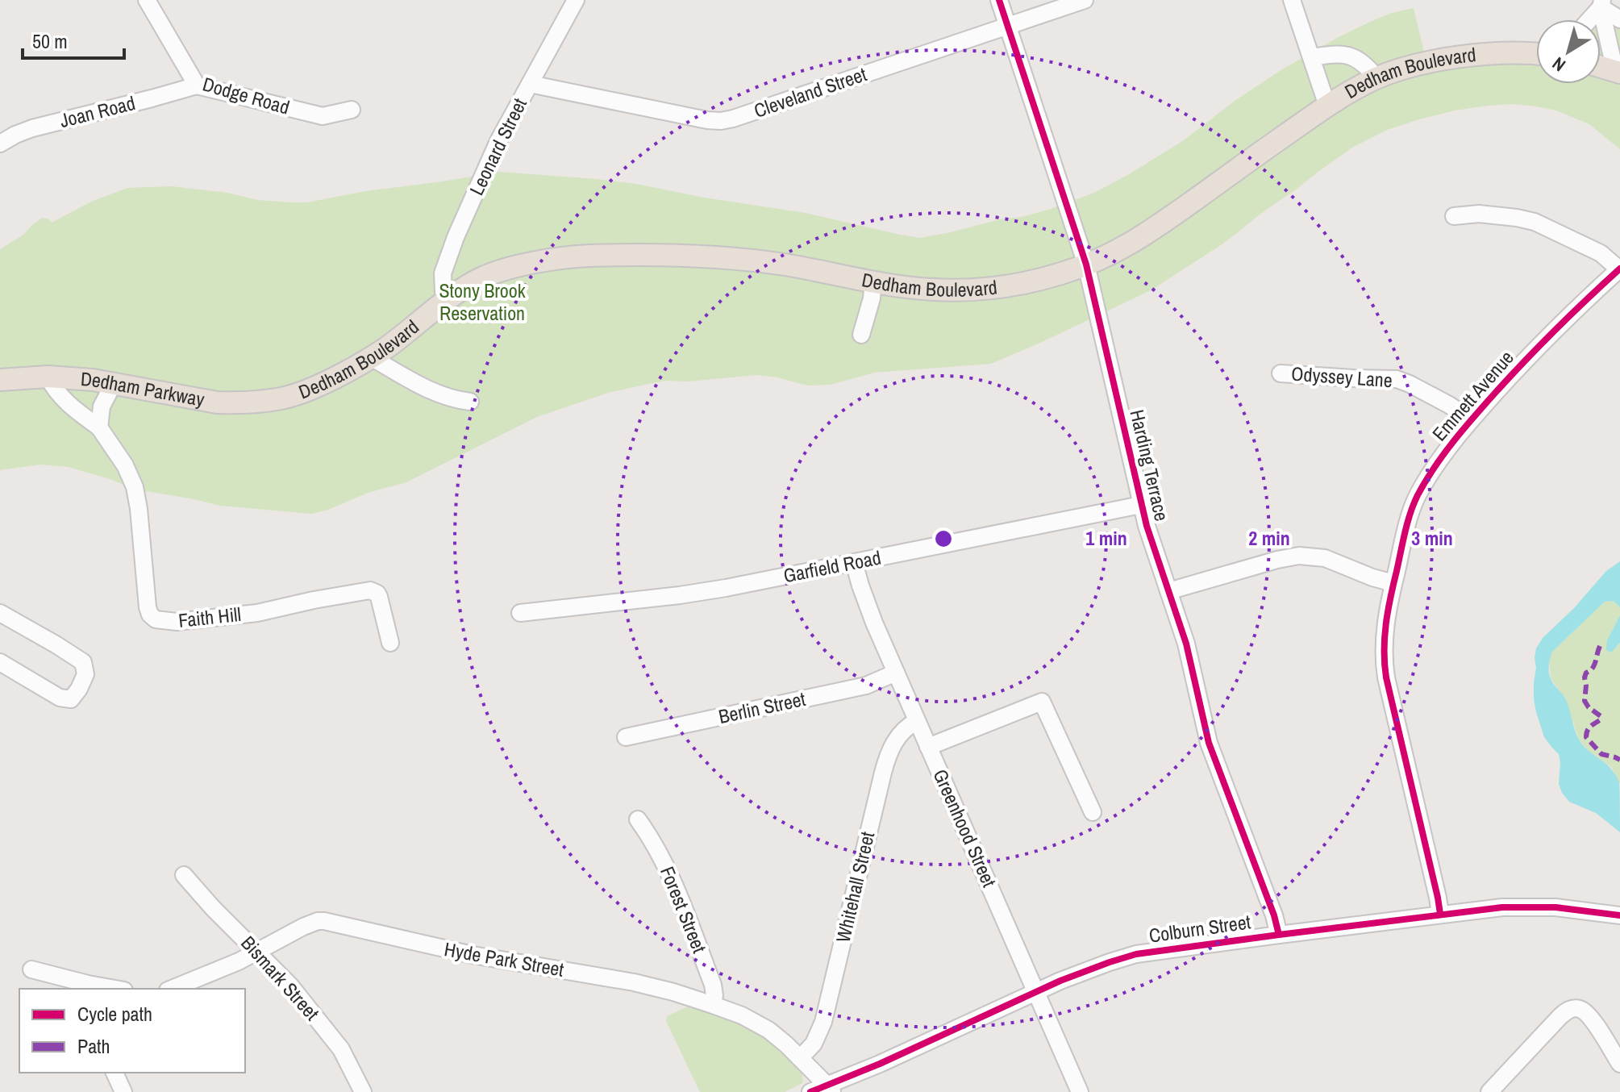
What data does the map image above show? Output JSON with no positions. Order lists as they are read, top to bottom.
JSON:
{
  "streets": {
    "main road": ["Dedham Boulevard", "Dedham Parkway"],
    "street": [
      "Cleveland Street",
      "Dodge Road",
      "Joan Road",
      "Leonard Street",
      "Odyssey Lane",
      "Emmett Avenue",
      "Harding Terrace",
      "Garfield Road",
      "Faith Hill",
      "Berlin Street",
      "Greenhood Street",
      "Whitehall Street",
      "Forest Street",
      "Colburn Street",
      "Hyde Park Street",
      "Bismark Street"
    ]
  },
  "crossings": [
    ["Dedham Boulevard", "Leonard Street"],
    ["Dedham Boulevard", "Dedham Parkway"],
    ["Dedham Boulevard", "Harding Terrace"],
    ["Cleveland Street", "Leonard Street"],
    ["Cleveland Street", "Harding Terrace"],
    ["Dodge Road", "Joan Road"],
    ["Odyssey Lane", "Emmett Avenue"],
    ["Dedham Parkway", "Faith Hill"],
    ["Emmett Avenue", "Colburn Street"],
    ["Harding Terrace", "Garfield Road"],
    ["Harding Terrace", "Colburn Street"],
    ["Garfield Road", "Greenhood Street"],
    ["Berlin Street", "Greenhood Street"],
    ["Greenhood Street", "Whitehall Street"],
    ["Greenhood Street", "Colburn Street"],
    ["Whitehall Street", "Hyde Park Street"],
    ["Forest Street", "Hyde Park Street"],
    ["Colburn Street", "Hyde Park Street"],
    ["Hyde Park Street", "Bismark Street"]
  ],
  "parks": ["Stony Brook Reservation"],
  "legend": ["Cycle path", "Path"],
  "scale_bar": "50 m",
  "north": "bottom left",
  "rings": ["1 min", "2 min", "3 min"]
}
